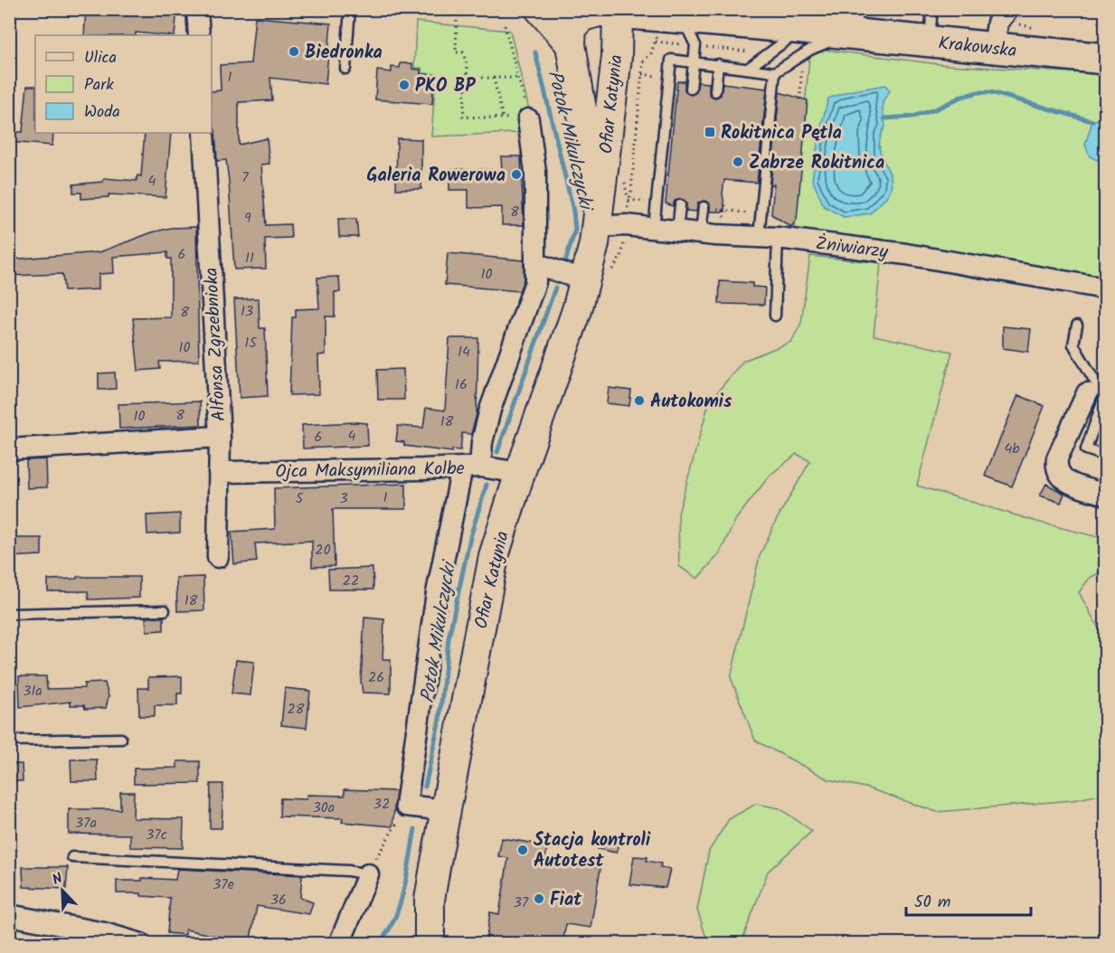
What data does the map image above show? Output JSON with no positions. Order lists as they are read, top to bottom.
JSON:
{
  "streets": {
    "main road": ["Krakowska"],
    "street": [
      "Ofiar Katynia",
      "Żniwiarzy",
      "Alfonsa Zgrzebnioka",
      "Ojca Maksymiliana Kolbe"
    ]
  },
  "crossings": [
    ["Krakowska", "Ofiar Katynia"],
    ["Ofiar Katynia", "Żniwiarzy"],
    ["Ofiar Katynia", "Ojca Maksymiliana Kolbe"],
    ["Alfonsa Zgrzebnioka", "Ojca Maksymiliana Kolbe"]
  ],
  "water": ["Potok Mikulczycki"],
  "places": {
    "other": [
      "Biedronka",
      "PKO BP",
      "Zabrze Rokitnica",
      "Galeria Rowerowa",
      "Autokomis",
      "Stacja kontroli Autotest",
      "Fiat"
    ],
    "transit": ["Rokitnica Pętla"]
  },
  "house_numbers": [
    "1",
    "7",
    "4",
    "8",
    "9",
    "6",
    "11",
    "10",
    "13",
    "8",
    "15",
    "10",
    "14",
    "16",
    "8",
    "10",
    "18",
    "4",
    "6",
    "4b",
    "1",
    "5",
    "3",
    "20",
    "22",
    "18",
    "26",
    "31a",
    "28",
    "32",
    "30a",
    "37a",
    "37c",
    "37e",
    "36",
    "37"
  ],
  "legend": ["Ulica", "Park", "Woda"],
  "scale_bar": "50 m",
  "north": "top left"
}
